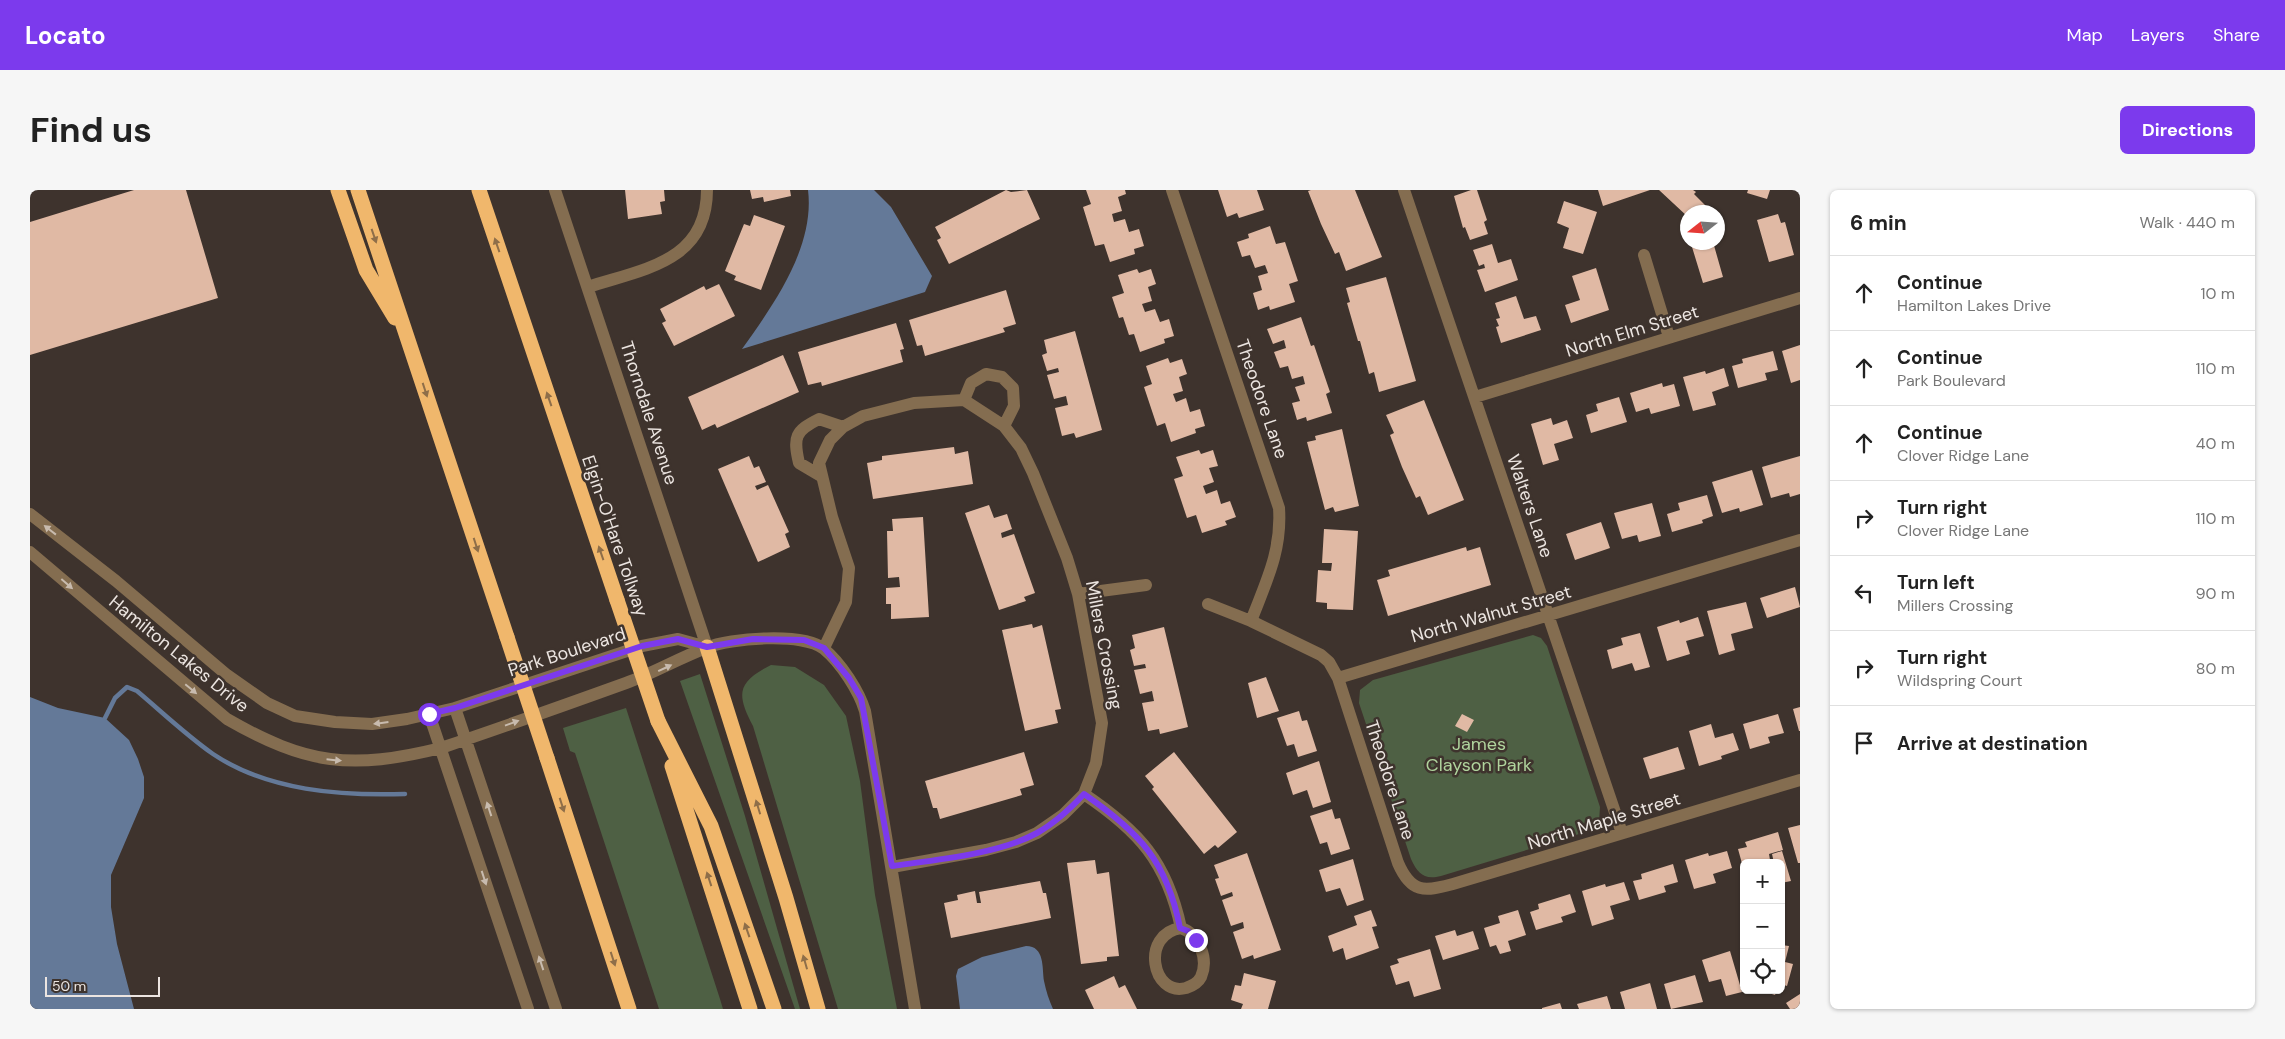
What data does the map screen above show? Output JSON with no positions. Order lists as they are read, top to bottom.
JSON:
{
  "streets": {
    "highway": ["Elgin-O'Hare Tollway"],
    "street": [
      "North Elm Street",
      "Theodore Lane",
      "Thorndale Avenue",
      "Walters Lane",
      "North Walnut Street",
      "Millers Crossing",
      "Park Boulevard",
      "Hamilton Lakes Drive",
      "North Maple Street"
    ]
  },
  "crossings": [
    ["North Elm Street", "Walters Lane"],
    ["Theodore Lane", "North Walnut Street"],
    ["Theodore Lane", "North Maple Street"],
    ["Thorndale Avenue", "Park Boulevard"],
    ["Walters Lane", "North Walnut Street"],
    ["Walters Lane", "North Maple Street"],
    ["Park Boulevard", "Hamilton Lakes Drive"]
  ],
  "parks": ["James Clayson Park"],
  "scale_bar": "50 m",
  "north": "left",
  "page": {
    "header": "Locato",
    "nav": ["Map", "Layers", "Share"],
    "buttons": "Directions",
    "title": "Find us",
    "heading": ["6 min", "Walk · 440 m"],
    "list": [
      ["Continue", "Hamilton Lakes Drive", "10 m"],
      ["Continue", "Park Boulevard", "110 m"],
      ["Continue", "Clover Ridge Lane", "40 m"],
      ["Turn right", "Clover Ridge Lane", "110 m"],
      ["Turn left", "Millers Crossing", "90 m"],
      ["Turn right", "Wildspring Court", "80 m"],
      "Arrive at destination"
    ],
    "map_buttons": ["+", "−"],
    "scale": "50 m"
  }
}
